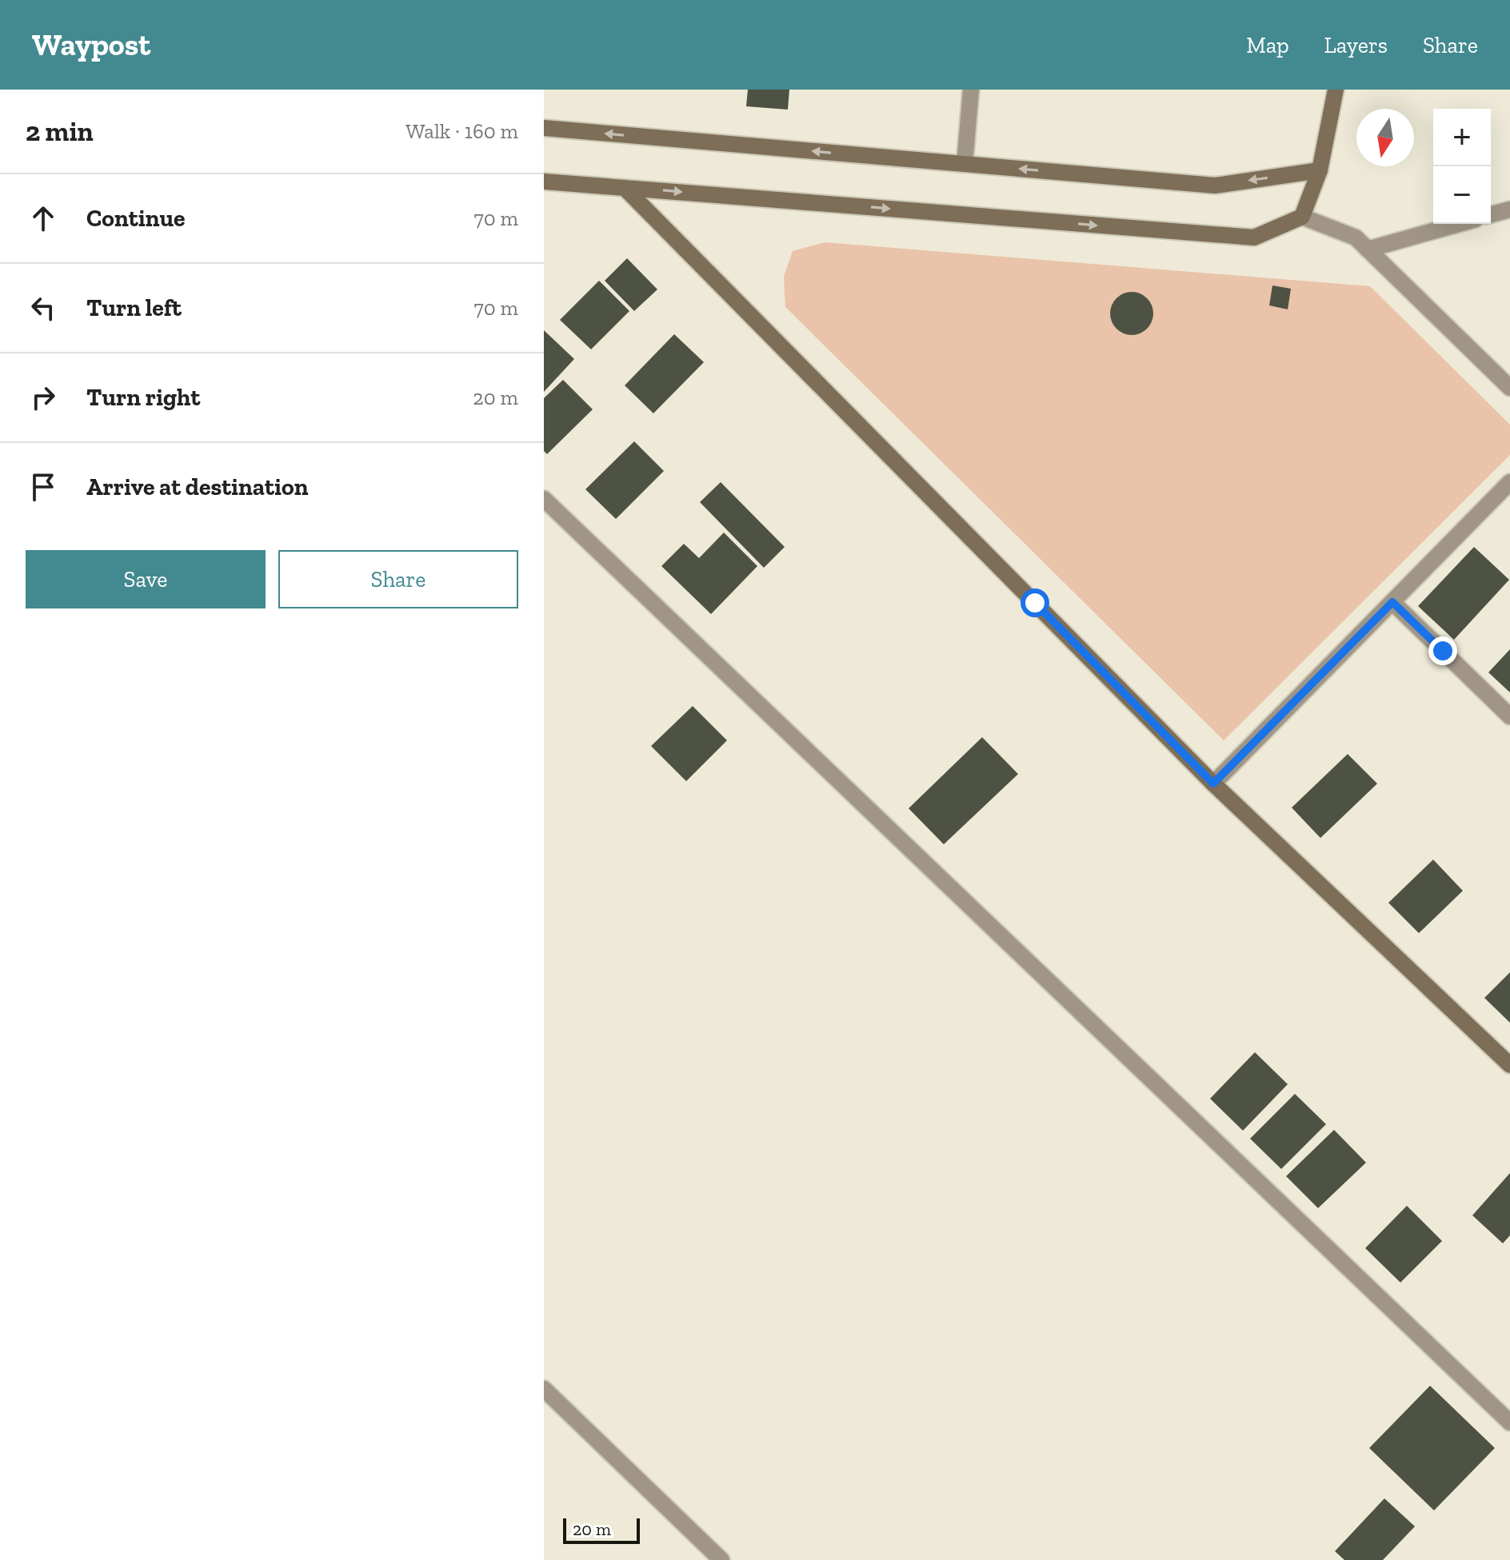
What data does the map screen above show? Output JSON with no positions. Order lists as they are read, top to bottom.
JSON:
{
  "scale_bar": "20 m",
  "north": "bottom",
  "page": {
    "header": "Waypost",
    "nav": ["Map", "Layers", "Share"],
    "heading": ["2 min", "Walk · 160 m"],
    "map_buttons": ["+", "−"],
    "list": [
      ["Continue", "70 m"],
      ["Turn left", "70 m"],
      ["Turn right", "20 m"],
      "Arrive at destination"
    ],
    "buttons": ["Save", "Share"],
    "scale": "20 m"
  }
}
